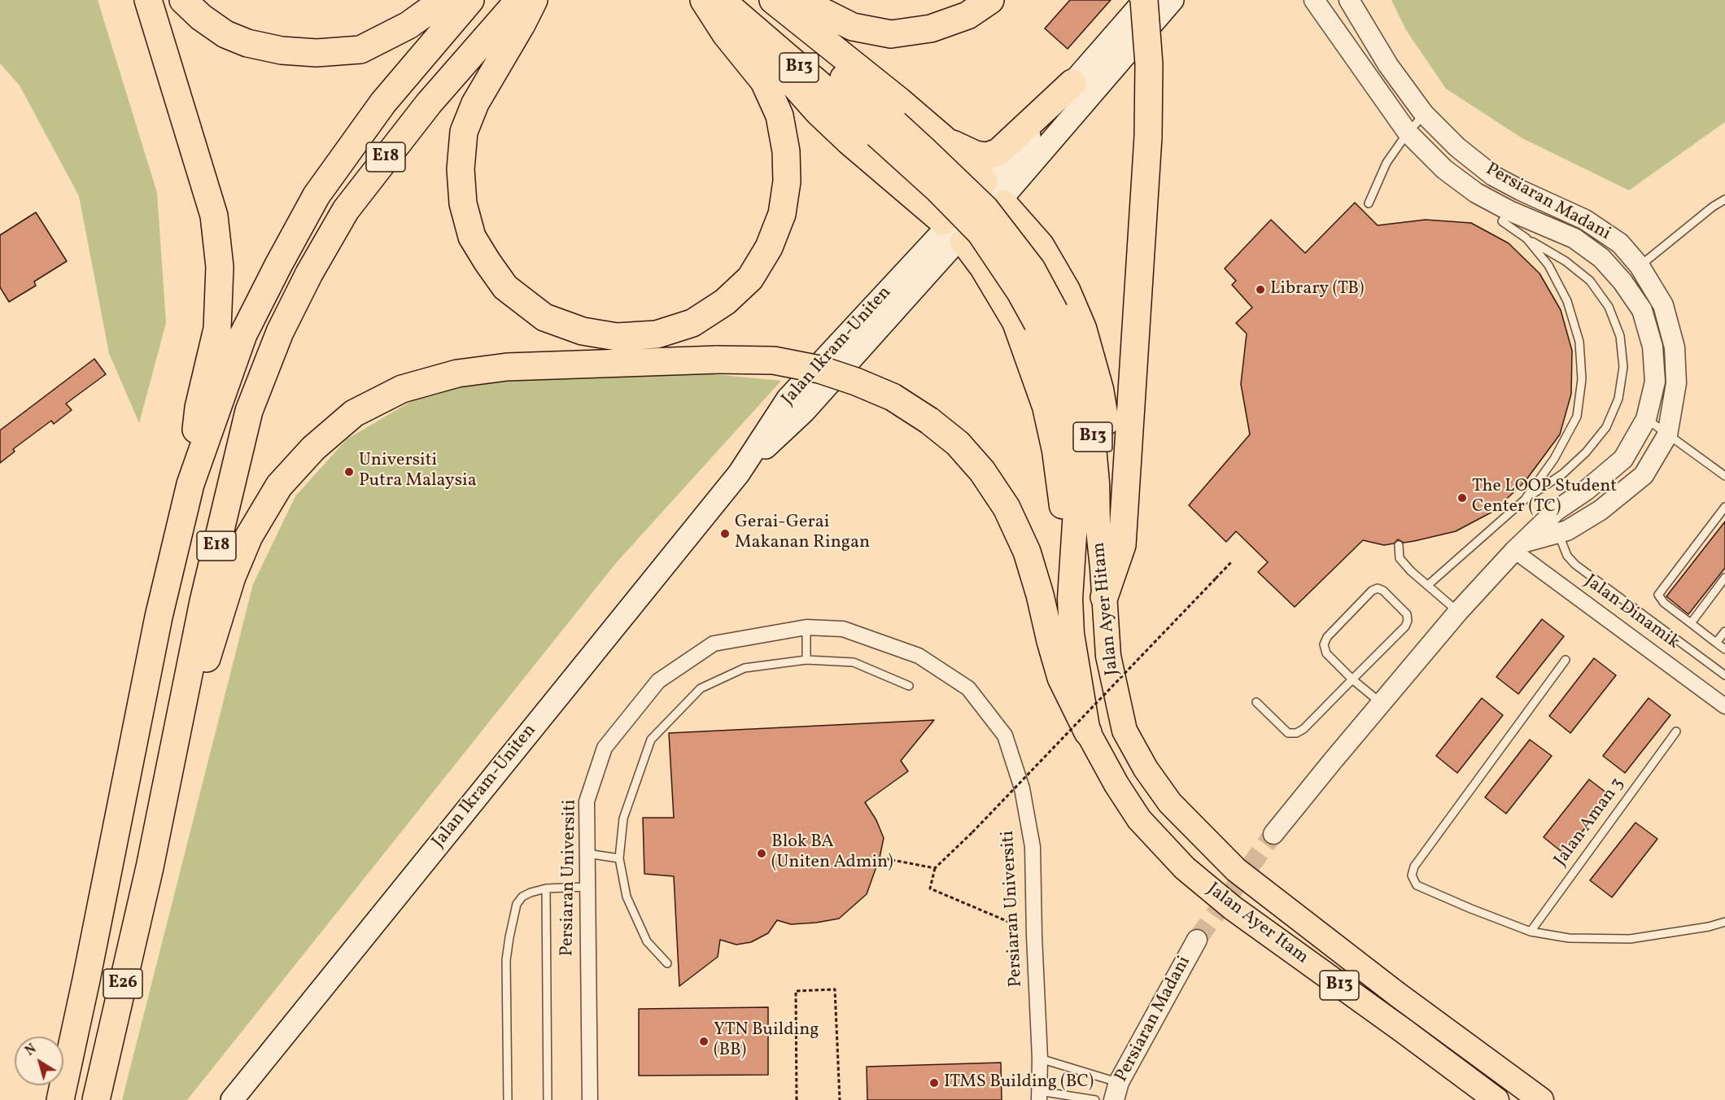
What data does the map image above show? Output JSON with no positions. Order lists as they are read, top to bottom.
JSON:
{
  "streets": {
    "highway": ["B13", "E18", "E26"],
    "main road": ["Jalan Ikram-Uniten", "Jalan Ayer Hitam", "Jalan Ayer Itam"],
    "street": ["Persiaran Madani", "Jalan Dinamik", "Persiaran Universiti"],
    "lane": ["Jalan Aman 3"]
  },
  "crossings": [
    ["B13", "Jalan Ayer Hitam"],
    ["E18", "E26"],
    ["Persiaran Madani", "Jalan Dinamik"],
    ["Jalan Ayer Hitam", "Jalan Ayer Itam"]
  ],
  "places": [
    "Library (TB)",
    "Universiti Putra Malaysia",
    "The LOOP Student Center (TC)",
    "Gerai-Gerai Makanan Ringan",
    "Blok BA (Uniten Admin)",
    "YTN Building (BB)",
    "ITMS Building (BC)"
  ],
  "north": "top left"
}
